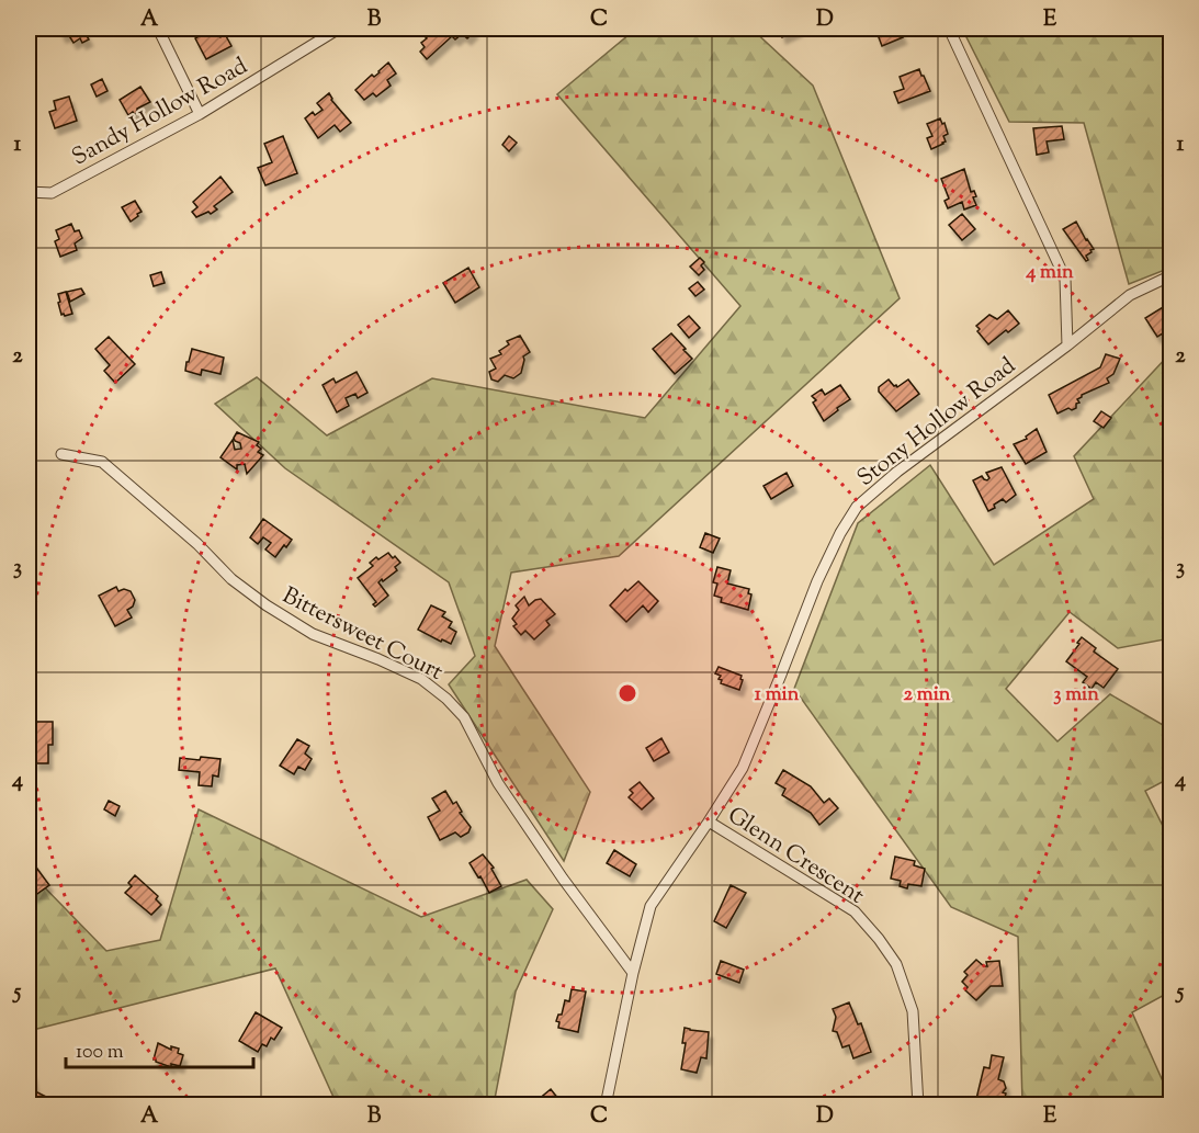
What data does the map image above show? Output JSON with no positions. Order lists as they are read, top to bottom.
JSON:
{
  "streets": {
    "street": [
      "Sandy Hollow Road",
      "Stony Hollow Road",
      "Bittersweet Court",
      "Glenn Crescent"
    ]
  },
  "crossings": [
    ["Stony Hollow Road", "Bittersweet Court"],
    ["Stony Hollow Road", "Glenn Crescent"]
  ],
  "scale_bar": "100 m",
  "grid": {
    "columns": [
      "A",
      "B",
      "C",
      "D",
      "E"
    ],
    "rows": [
      "1",
      "2",
      "3",
      "4",
      "5"
    ]
  },
  "rings": [
    "4 min",
    "1 min",
    "2 min",
    "3 min"
  ]
}
